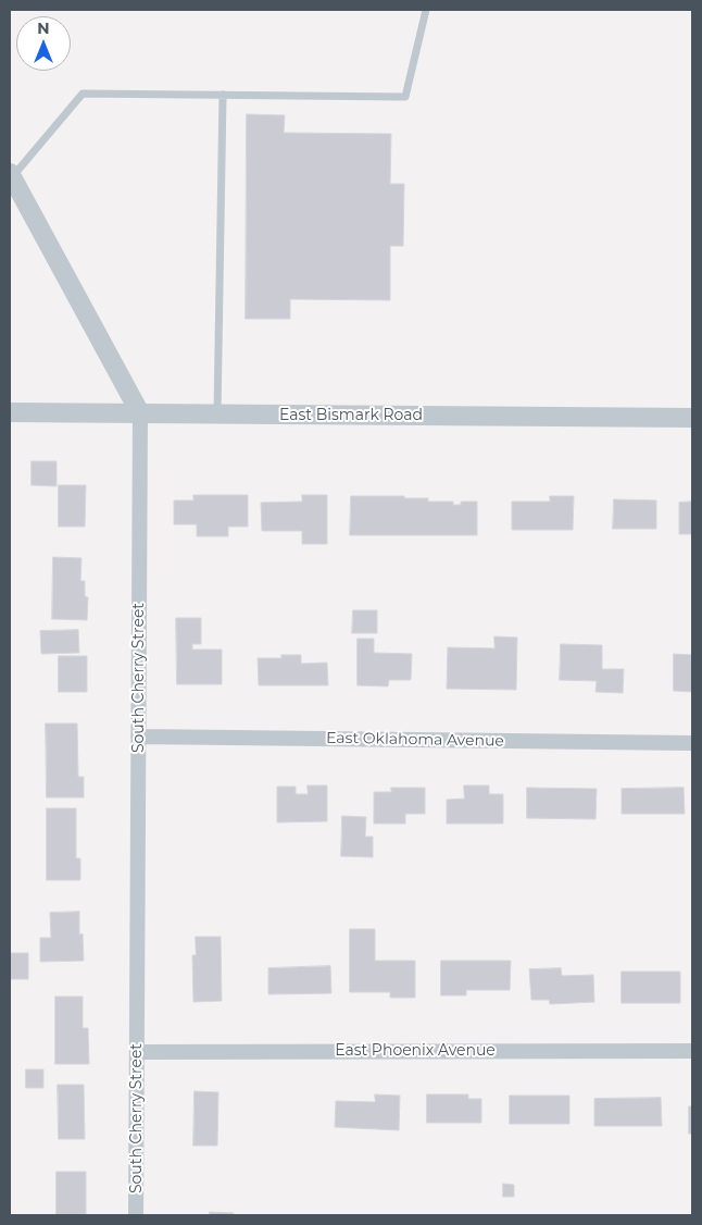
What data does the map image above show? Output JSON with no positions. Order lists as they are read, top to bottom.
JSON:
{
  "streets": {
    "street": [
      "East Bismark Road",
      "South Cherry Street",
      "East Oklahoma Avenue",
      "East Phoenix Avenue"
    ]
  },
  "crossings": [
    ["East Bismark Road", "South Cherry Street"],
    ["South Cherry Street", "East Oklahoma Avenue"],
    ["South Cherry Street", "East Phoenix Avenue"]
  ],
  "north": "top"
}
